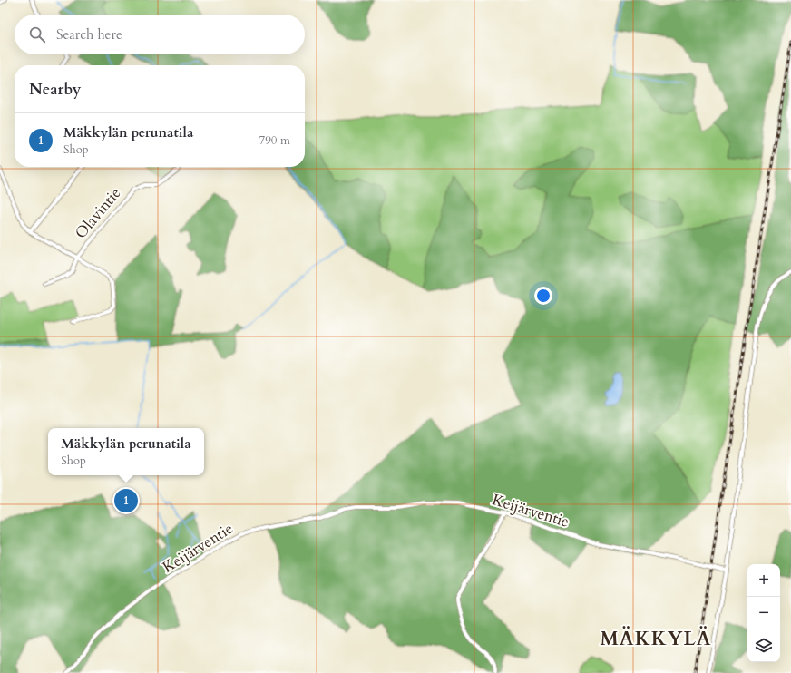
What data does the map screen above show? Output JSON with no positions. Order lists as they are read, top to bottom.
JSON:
{
  "streets": {
    "street": ["Olavintie", "Keijärventie"]
  },
  "districts": ["MÄKKYLÄ"],
  "page": {
    "search": "Search here",
    "heading": "Nearby",
    "list": [
      {
        "mark": "1",
        "name": "Mäkkylän perunatila",
        "note": "Shop",
        "value": "790 m"
      }
    ],
    "popup": ["Mäkkylän perunatila", "Shop"],
    "pins": "1",
    "map_buttons": ["+", "−"]
  }
}
